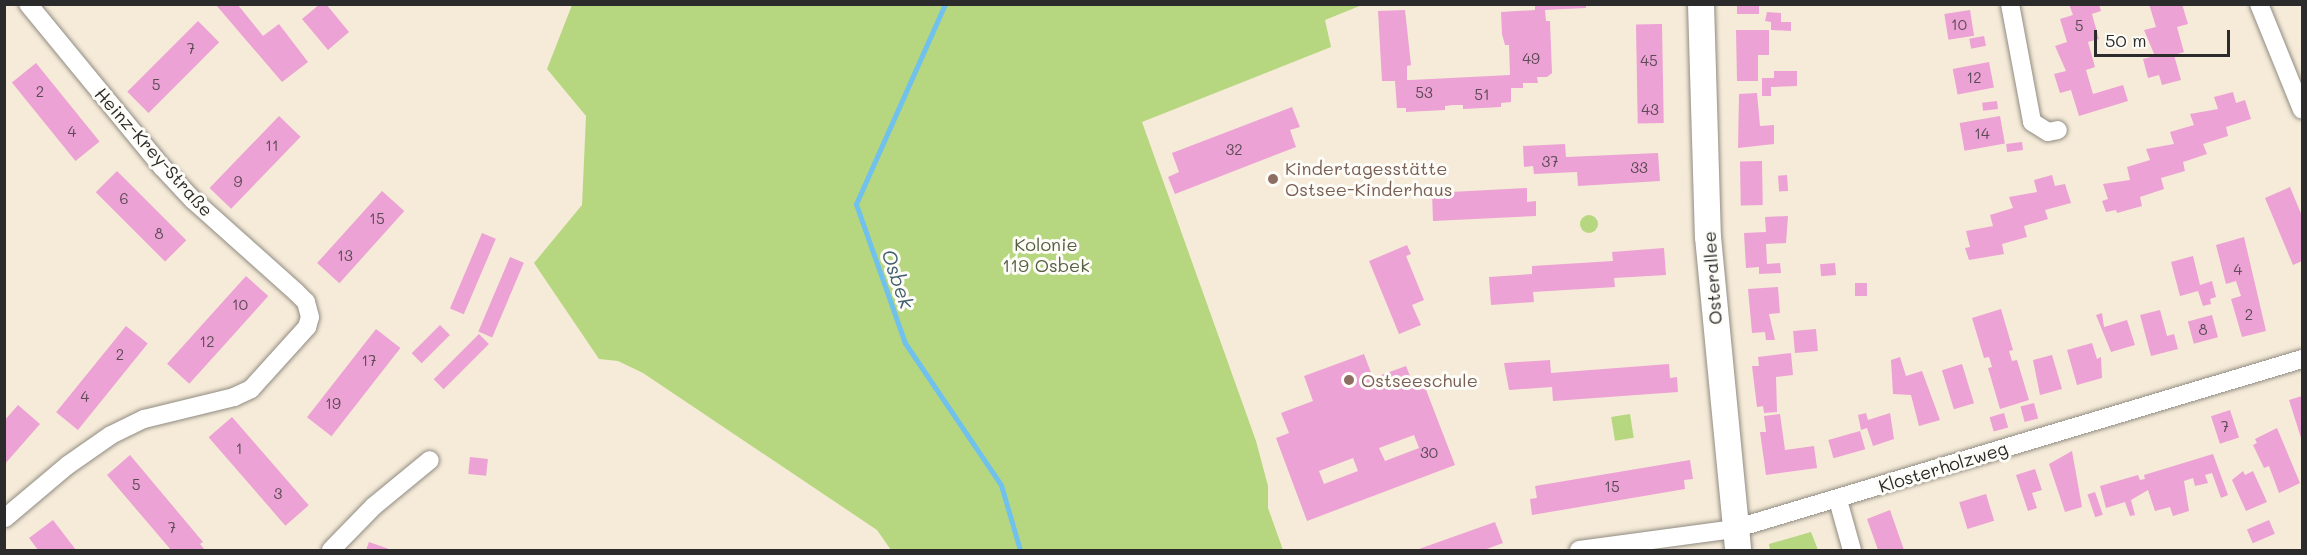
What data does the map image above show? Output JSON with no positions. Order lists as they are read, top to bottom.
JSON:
{
  "streets": {
    "street": ["Heinz-Krey-Straße", "Osterallee", "Klosterholzweg"]
  },
  "crossings": [
    ["Osterallee", "Klosterholzweg"]
  ],
  "water": ["Osbek"],
  "parks": ["Kolonie 119 Osbek"],
  "places": ["Kindertagesstätte Ostsee-Kinderhaus", "Ostseeschule"],
  "house_numbers": [
    "10",
    "5",
    "7",
    "49",
    "45",
    "12",
    "5",
    "2",
    "53",
    "51",
    "43",
    "4",
    "14",
    "11",
    "32",
    "37",
    "33",
    "9",
    "6",
    "15",
    "8",
    "13",
    "4",
    "10",
    "2",
    "8",
    "12",
    "2",
    "17",
    "4",
    "19",
    "7",
    "1",
    "30",
    "5",
    "15",
    "3",
    "7"
  ],
  "scale_bar": "50 m"
}
